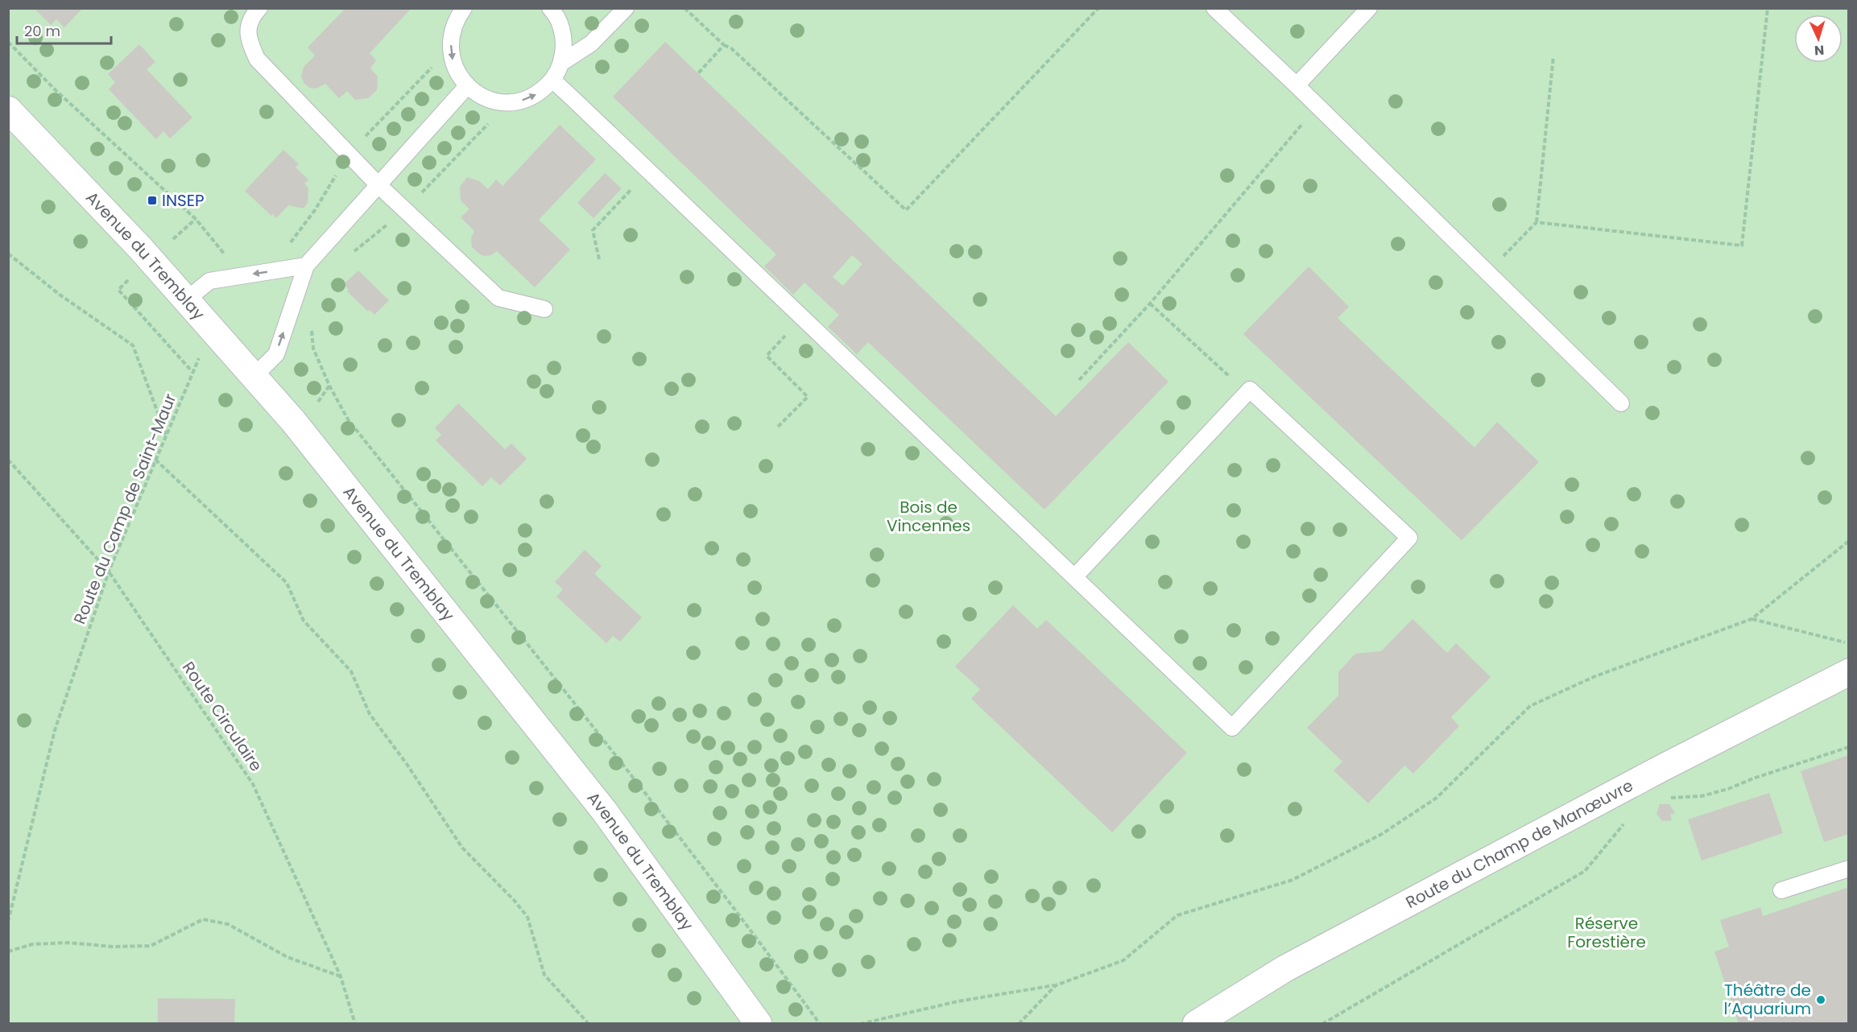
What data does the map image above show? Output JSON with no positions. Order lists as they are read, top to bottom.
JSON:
{
  "streets": {
    "main road": ["Avenue du Tremblay", "Route du Champ de Manœuvre"],
    "path": ["Route du Camp de Saint-Maur", "Route Circulaire"]
  },
  "crossings": [
    ["Avenue du Tremblay", "Route du Camp de Saint-Maur"],
    ["Route du Camp de Saint-Maur", "Route Circulaire"]
  ],
  "parks": ["Bois de Vincennes", "Réserve Forestière"],
  "places": {
    "transit": ["INSEP"],
    "other": ["Théâtre de l’Aquarium"]
  },
  "scale_bar": "20 m",
  "north": "bottom"
}
